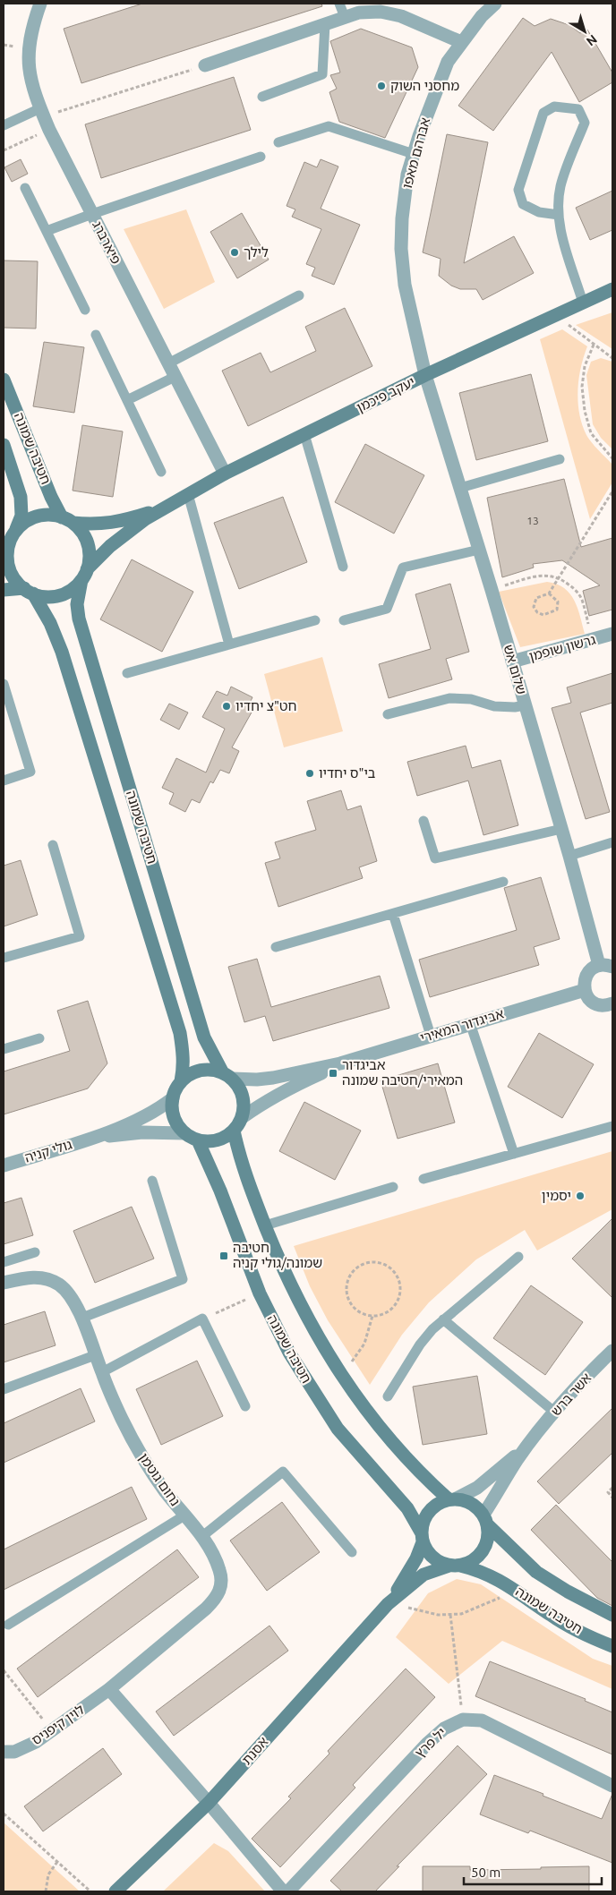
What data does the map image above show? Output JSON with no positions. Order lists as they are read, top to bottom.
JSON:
{
  "streets": {
    "street": [
      "אברהם מאפו",
      "פיארברג",
      "יעקב פיכמן",
      "חטיבה שמונה",
      "גרשון שופמן",
      "שלום אש",
      "אביגדור המאירי",
      "גולי קניה",
      "אשר ברש",
      "נחום גוטמן",
      "לוין קיפניס",
      "יל פרץ",
      "אסנת"
    ]
  },
  "crossings": [
    ["אברהם מאפו", "יעקב פיכמן"],
    ["אברהם מאפו", "שלום אש"],
    ["פיארברג", "יעקב פיכמן"],
    ["יעקב פיכמן", "חטיבה שמונה"],
    ["יעקב פיכמן", "שלום אש"],
    ["חטיבה שמונה", "אביגדור המאירי"],
    ["חטיבה שמונה", "גולי קניה"],
    ["חטיבה שמונה", "אשר ברש"],
    ["חטיבה שמונה", "אסנת"],
    ["גרשון שופמן", "שלום אש"],
    ["אביגדור המאירי", "גולי קניה"],
    ["אשר ברש", "אסנת"],
    ["נחום גוטמן", "לוין קיפניס"]
  ],
  "places": {
    "other": [
      "מחסני השוק",
      "לילך",
      "חט\"צ יחדיו",
      "בי\"ס יחדיו",
      "יסמין"
    ],
    "transit": ["אביגדור המאירי/חטיבה שמונה", "חטיבה שמונה/גולי קניה"]
  },
  "house_numbers": ["13"],
  "scale_bar": "50 m",
  "north": "bottom right"
}
